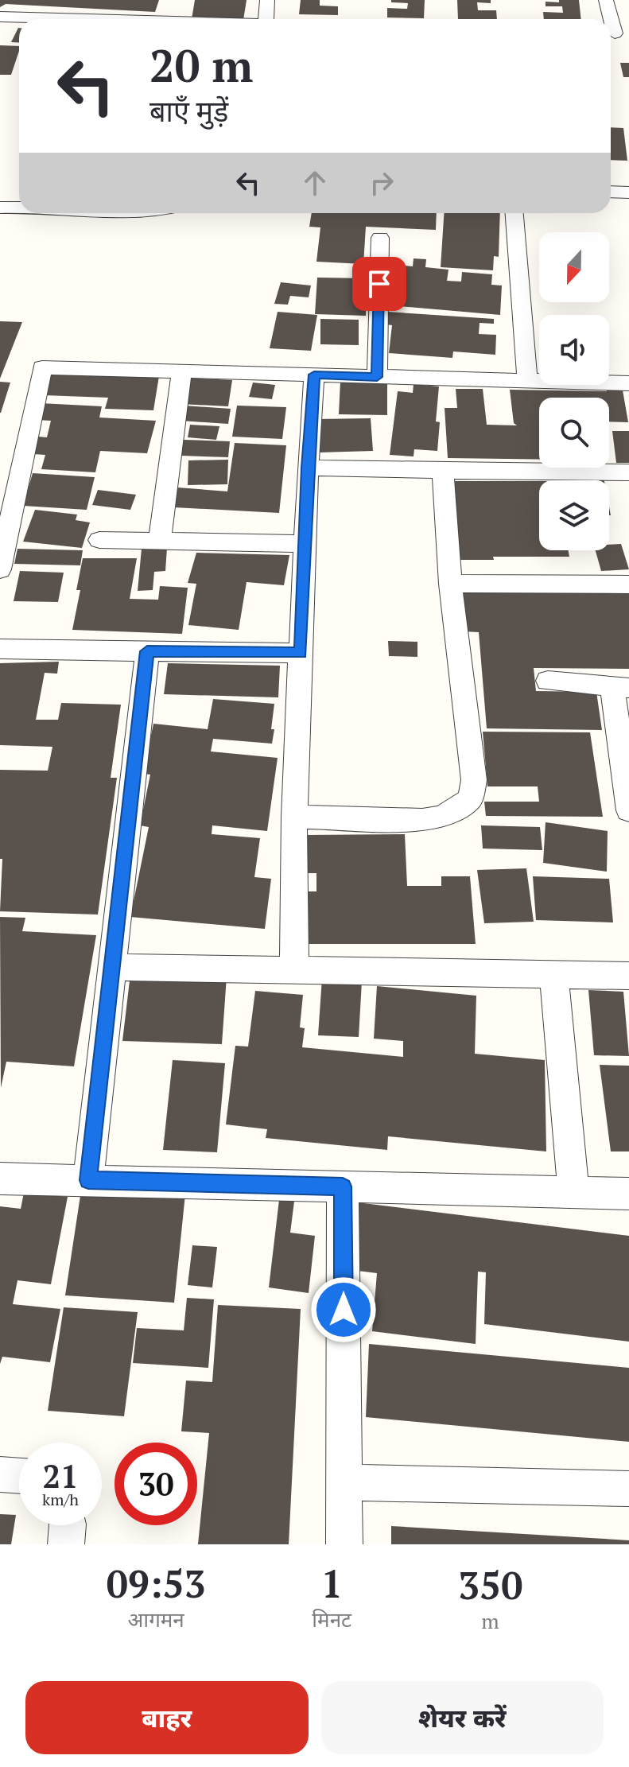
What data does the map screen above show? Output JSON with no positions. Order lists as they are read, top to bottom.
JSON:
{
  "north": "bottom",
  "page": {
    "turn": ["20 m", "बाएँ मुड़ें"],
    "speed": "21 km/h",
    "limit": "30",
    "eta": [
      "09:53",
      "आगमन",
      "1",
      "मिनट",
      "350",
      "m"
    ],
    "buttons": ["बाहर", "शेयर करें"]
  }
}
